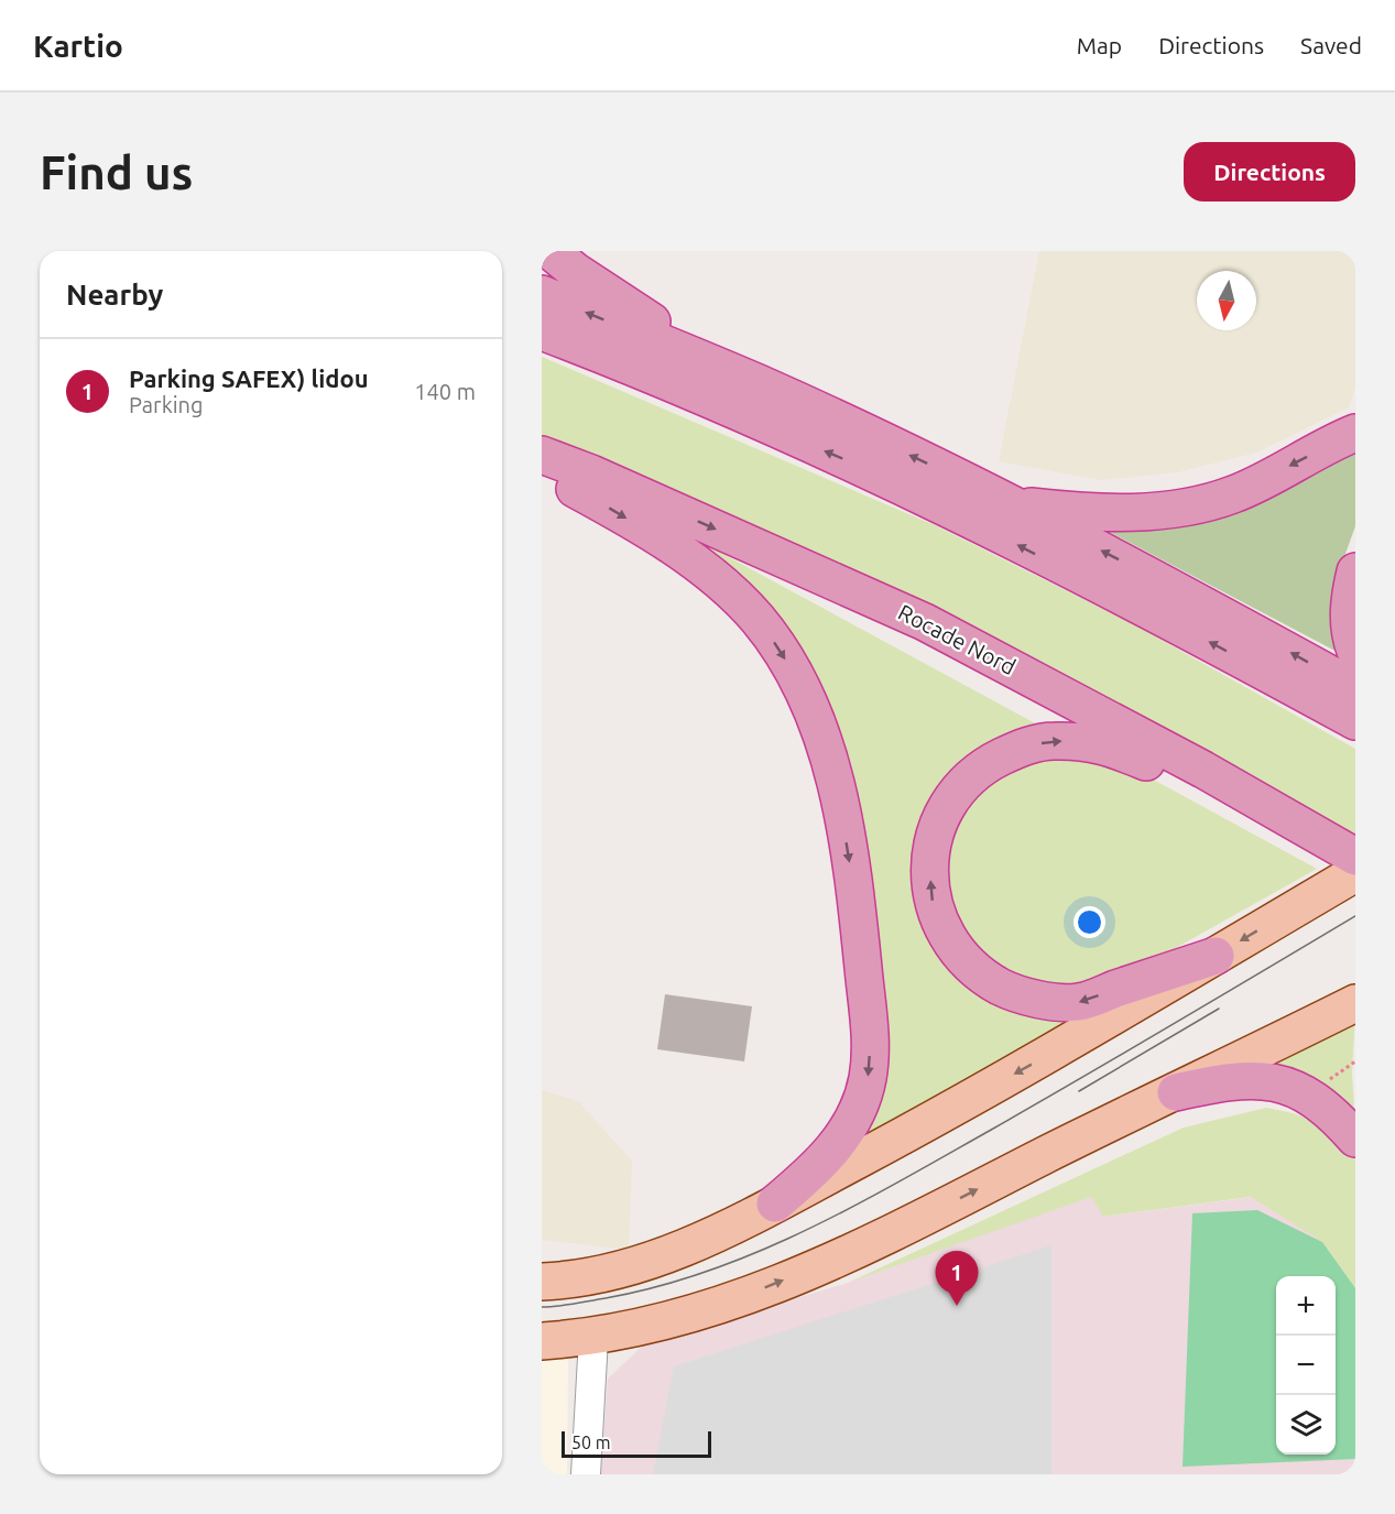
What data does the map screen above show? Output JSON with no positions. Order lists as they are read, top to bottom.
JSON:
{
  "streets": {
    "highway": ["Rocade Nord"]
  },
  "scale_bar": "50 m",
  "north": "bottom",
  "page": {
    "header": "Kartio",
    "nav": ["Map", "Directions", "Saved"],
    "buttons": "Directions",
    "title": "Find us",
    "heading": "Nearby",
    "list": [
      {
        "mark": "1",
        "name": "Parking SAFEX) lidou",
        "note": "Parking",
        "value": "140 m"
      }
    ],
    "pins": "1",
    "map_buttons": ["+", "−"],
    "scale": "50 m"
  }
}
